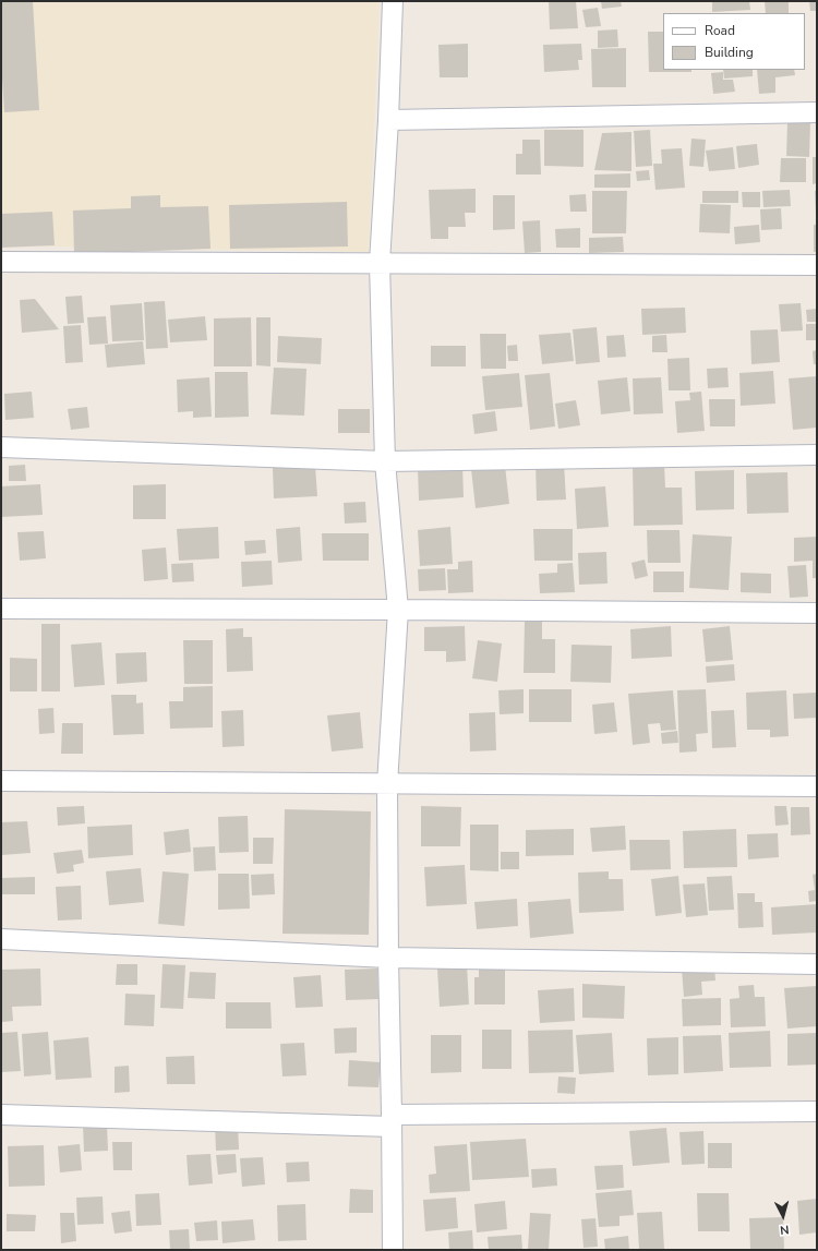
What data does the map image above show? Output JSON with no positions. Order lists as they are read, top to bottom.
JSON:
{
  "legend": ["Road", "Building"],
  "north": "bottom"
}
